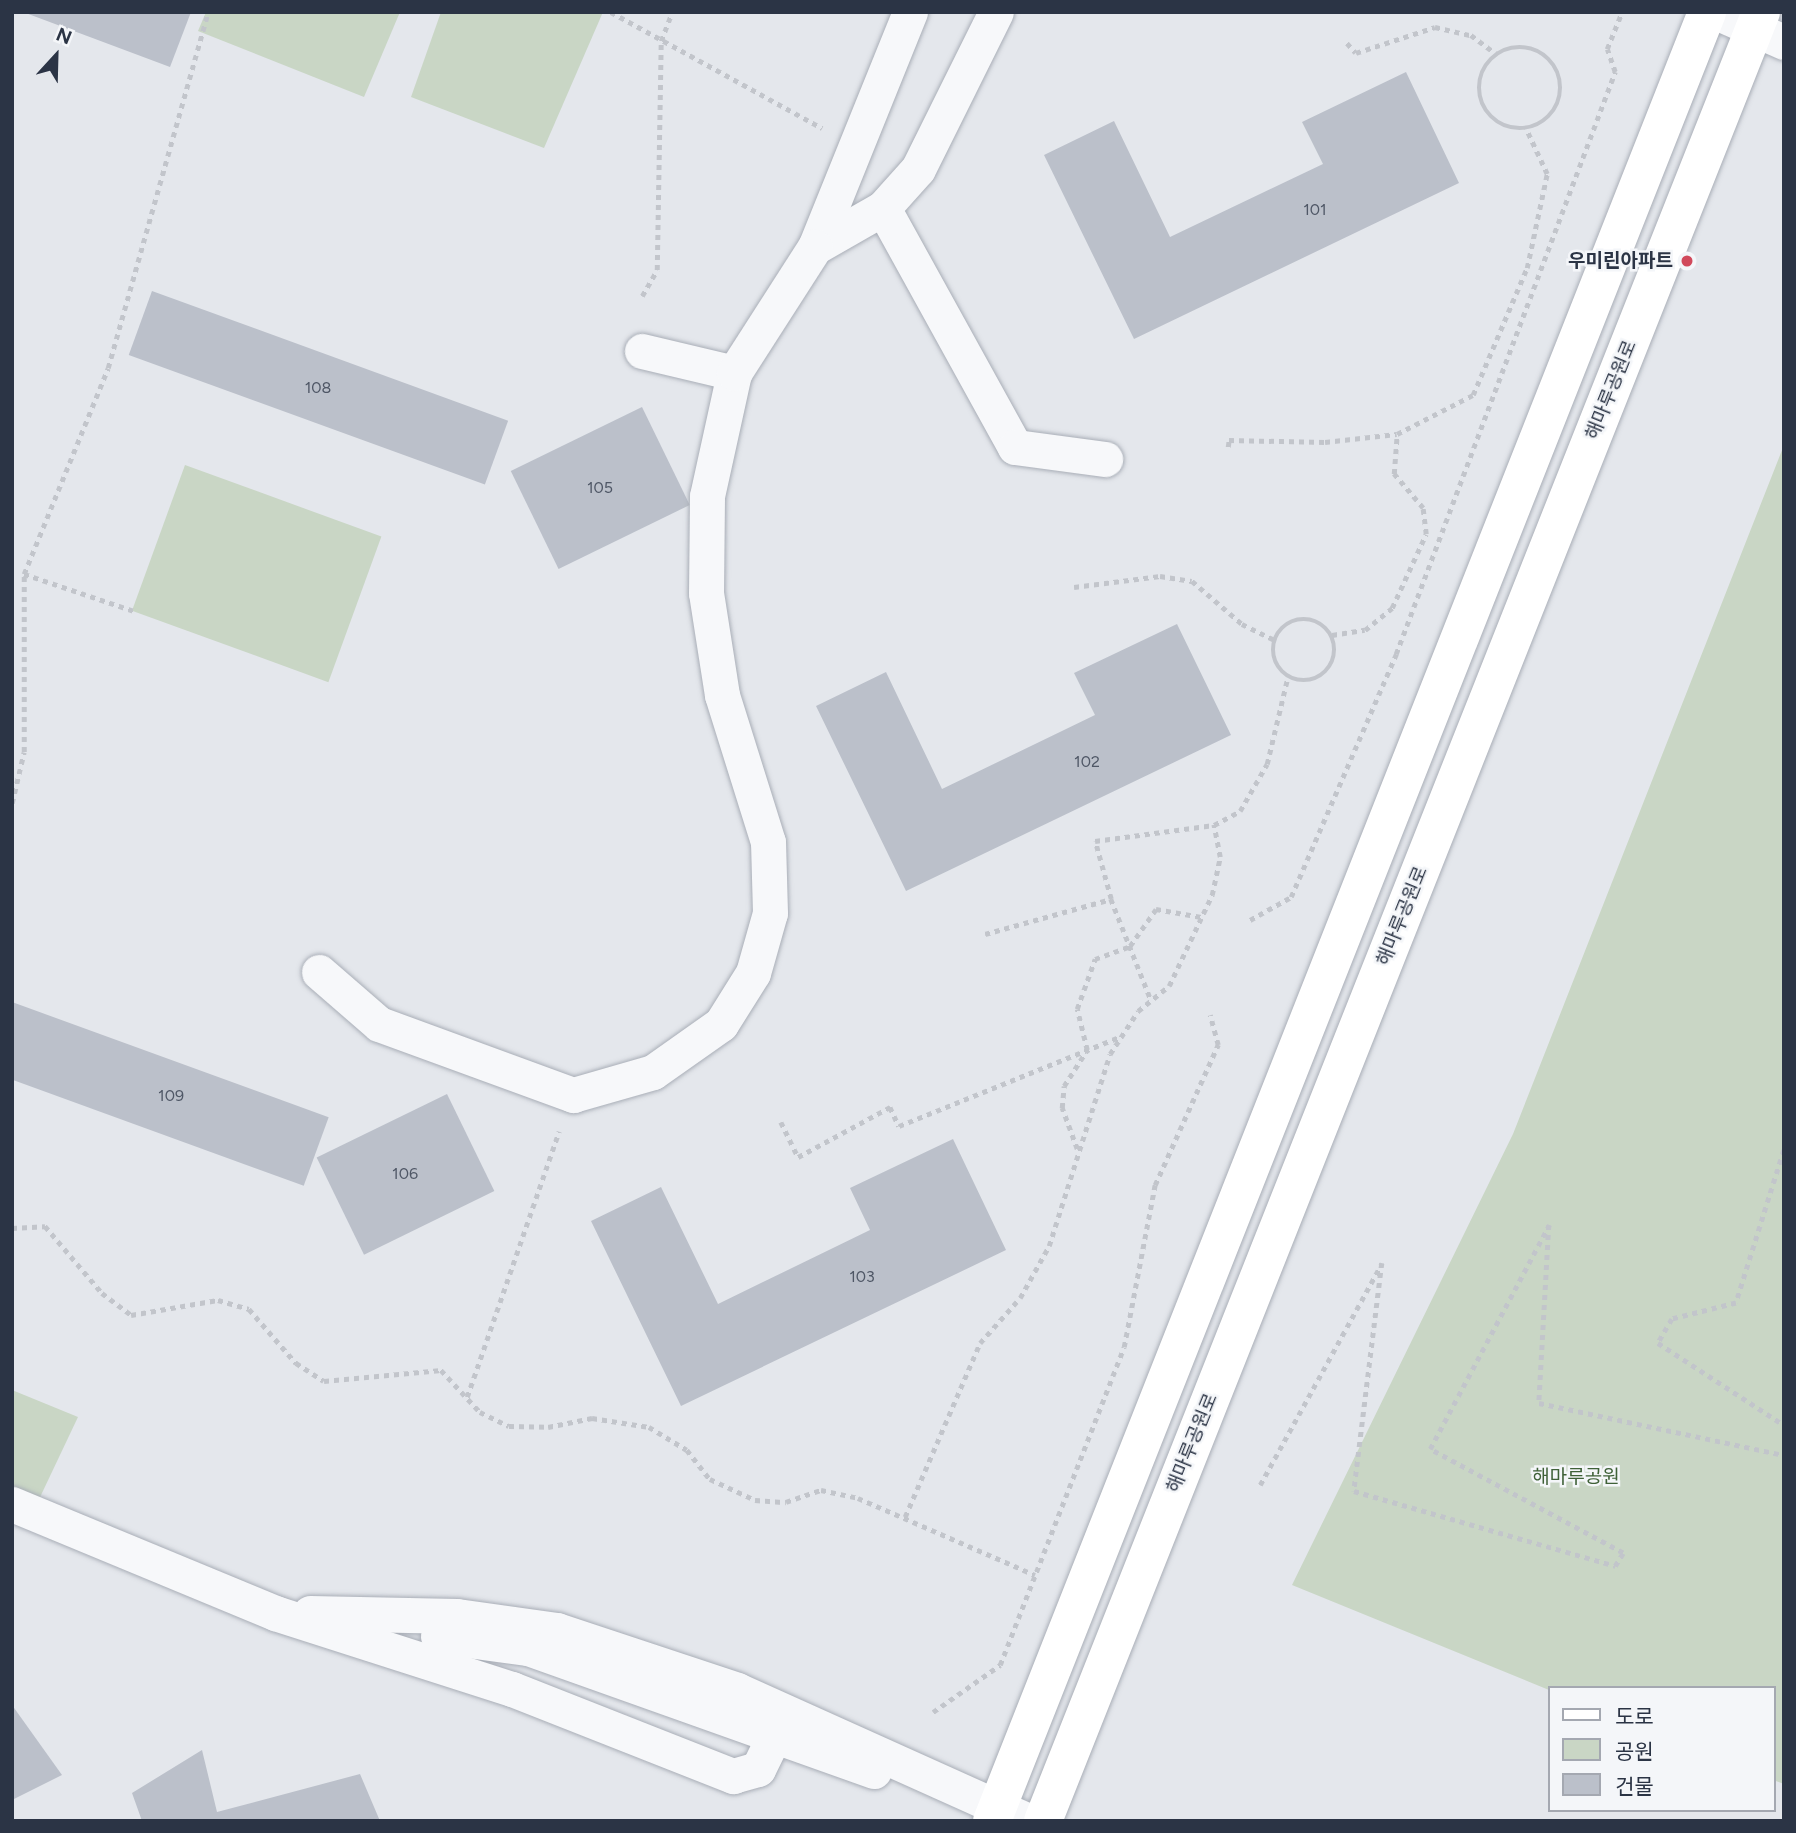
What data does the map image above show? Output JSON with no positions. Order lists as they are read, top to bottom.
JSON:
{
  "streets": {
    "street": ["해마루공원로"]
  },
  "parks": ["해마루공원"],
  "places": ["우미린아파트"],
  "house_numbers": [
    "101",
    "108",
    "105",
    "102",
    "109",
    "106",
    "103"
  ],
  "legend": ["도로", "공원", "건물"],
  "north": "top"
}
